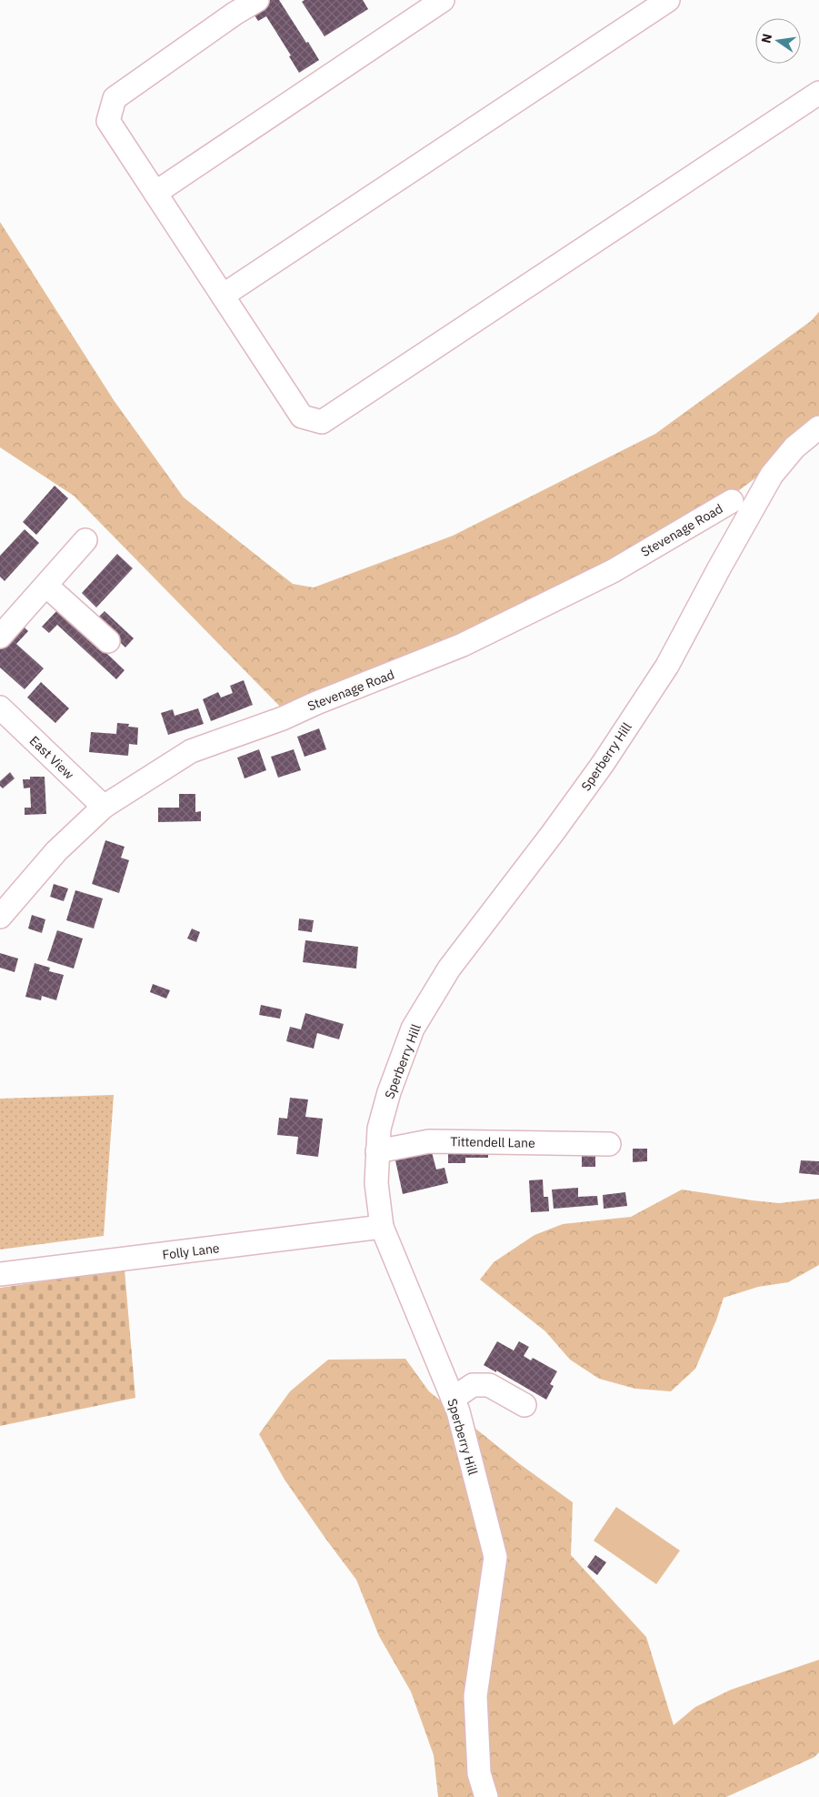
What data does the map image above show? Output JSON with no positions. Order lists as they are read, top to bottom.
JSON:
{
  "streets": {
    "street": [
      "Stevenage Road",
      "Sperberry Hill",
      "East View",
      "Tittendell Lane",
      "Folly Lane"
    ]
  },
  "crossings": [
    ["Stevenage Road", "East View"],
    ["Sperberry Hill", "Tittendell Lane"],
    ["Sperberry Hill", "Folly Lane"]
  ],
  "north": "left"
}
